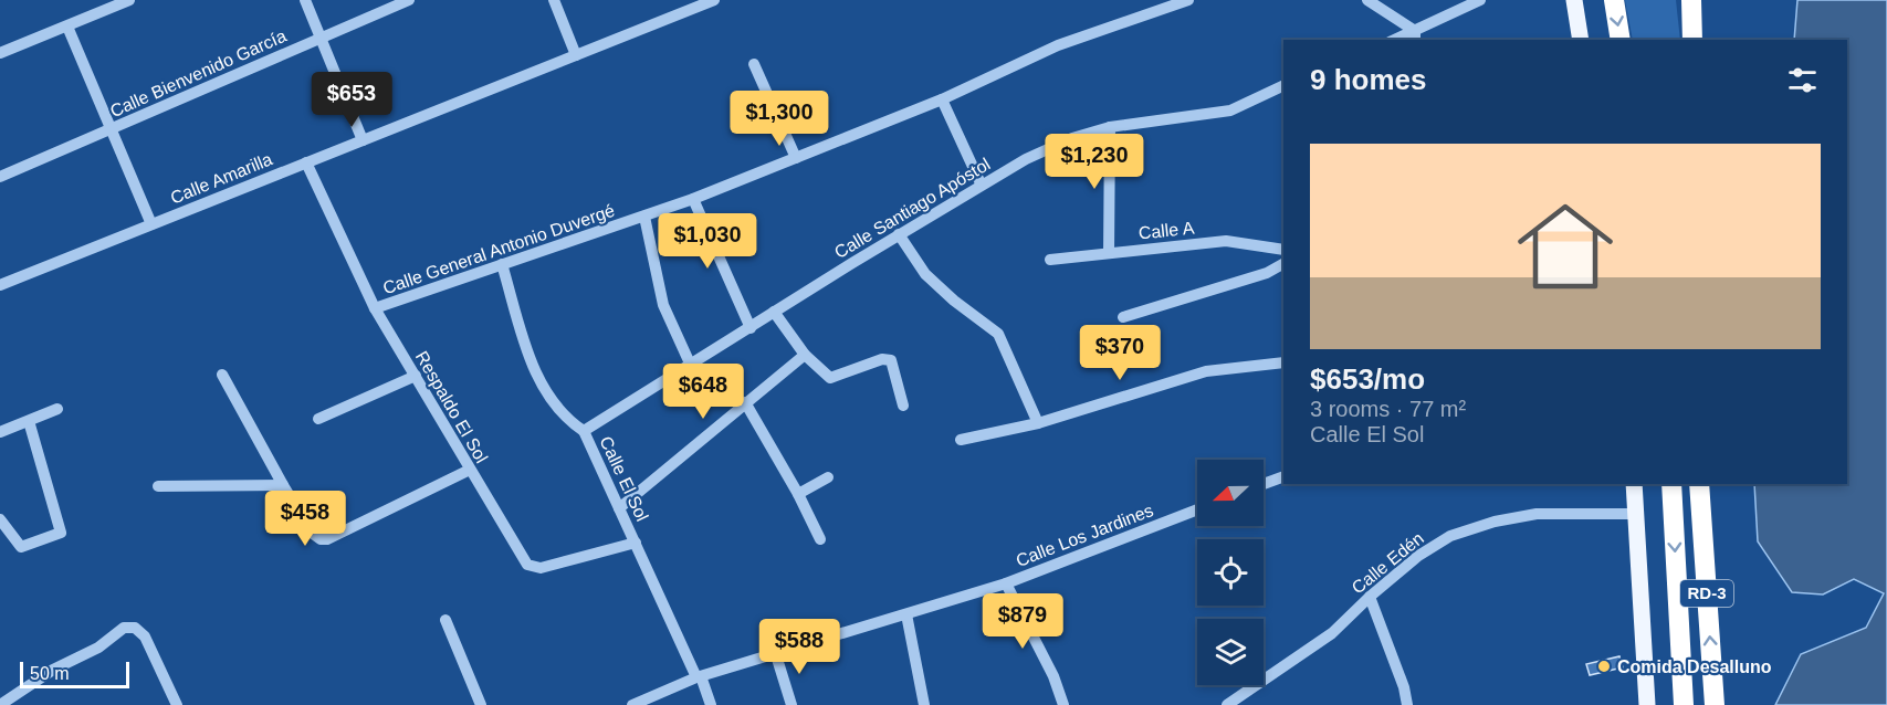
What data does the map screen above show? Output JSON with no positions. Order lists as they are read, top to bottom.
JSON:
{
  "streets": {
    "highway": ["RD-3"],
    "street": [
      "Calle Bienvenido García",
      "Calle Amarilla",
      "Calle Santiago Apóstol",
      "Calle A",
      "Calle General Antonio Duvergé",
      "Respaldo El Sol",
      "Calle El Sol",
      "Calle Los Jardines",
      "Calle Edén"
    ]
  },
  "crossings": [
    ["Calle Amarilla", "Respaldo El Sol"],
    ["Calle Santiago Apóstol", "Calle El Sol"],
    ["Calle General Antonio Duvergé", "Respaldo El Sol"],
    ["Calle General Antonio Duvergé", "Calle El Sol"],
    ["Respaldo El Sol", "Calle El Sol"],
    ["Calle El Sol", "Calle Los Jardines"]
  ],
  "places": ["Comida Desalluno"],
  "scale_bar": "50 m",
  "north": "left",
  "page": {
    "heading": "9 homes",
    "price": [
      "$653",
      "$1,300",
      "$1,230",
      "$1,030",
      "$370",
      "$648",
      "$458",
      "$879",
      "$588"
    ],
    "list": [
      {
        "name": "$653/mo",
        "note": "3 rooms · 77 m² · Calle El Sol"
      }
    ],
    "scale": "50 m"
  }
}
